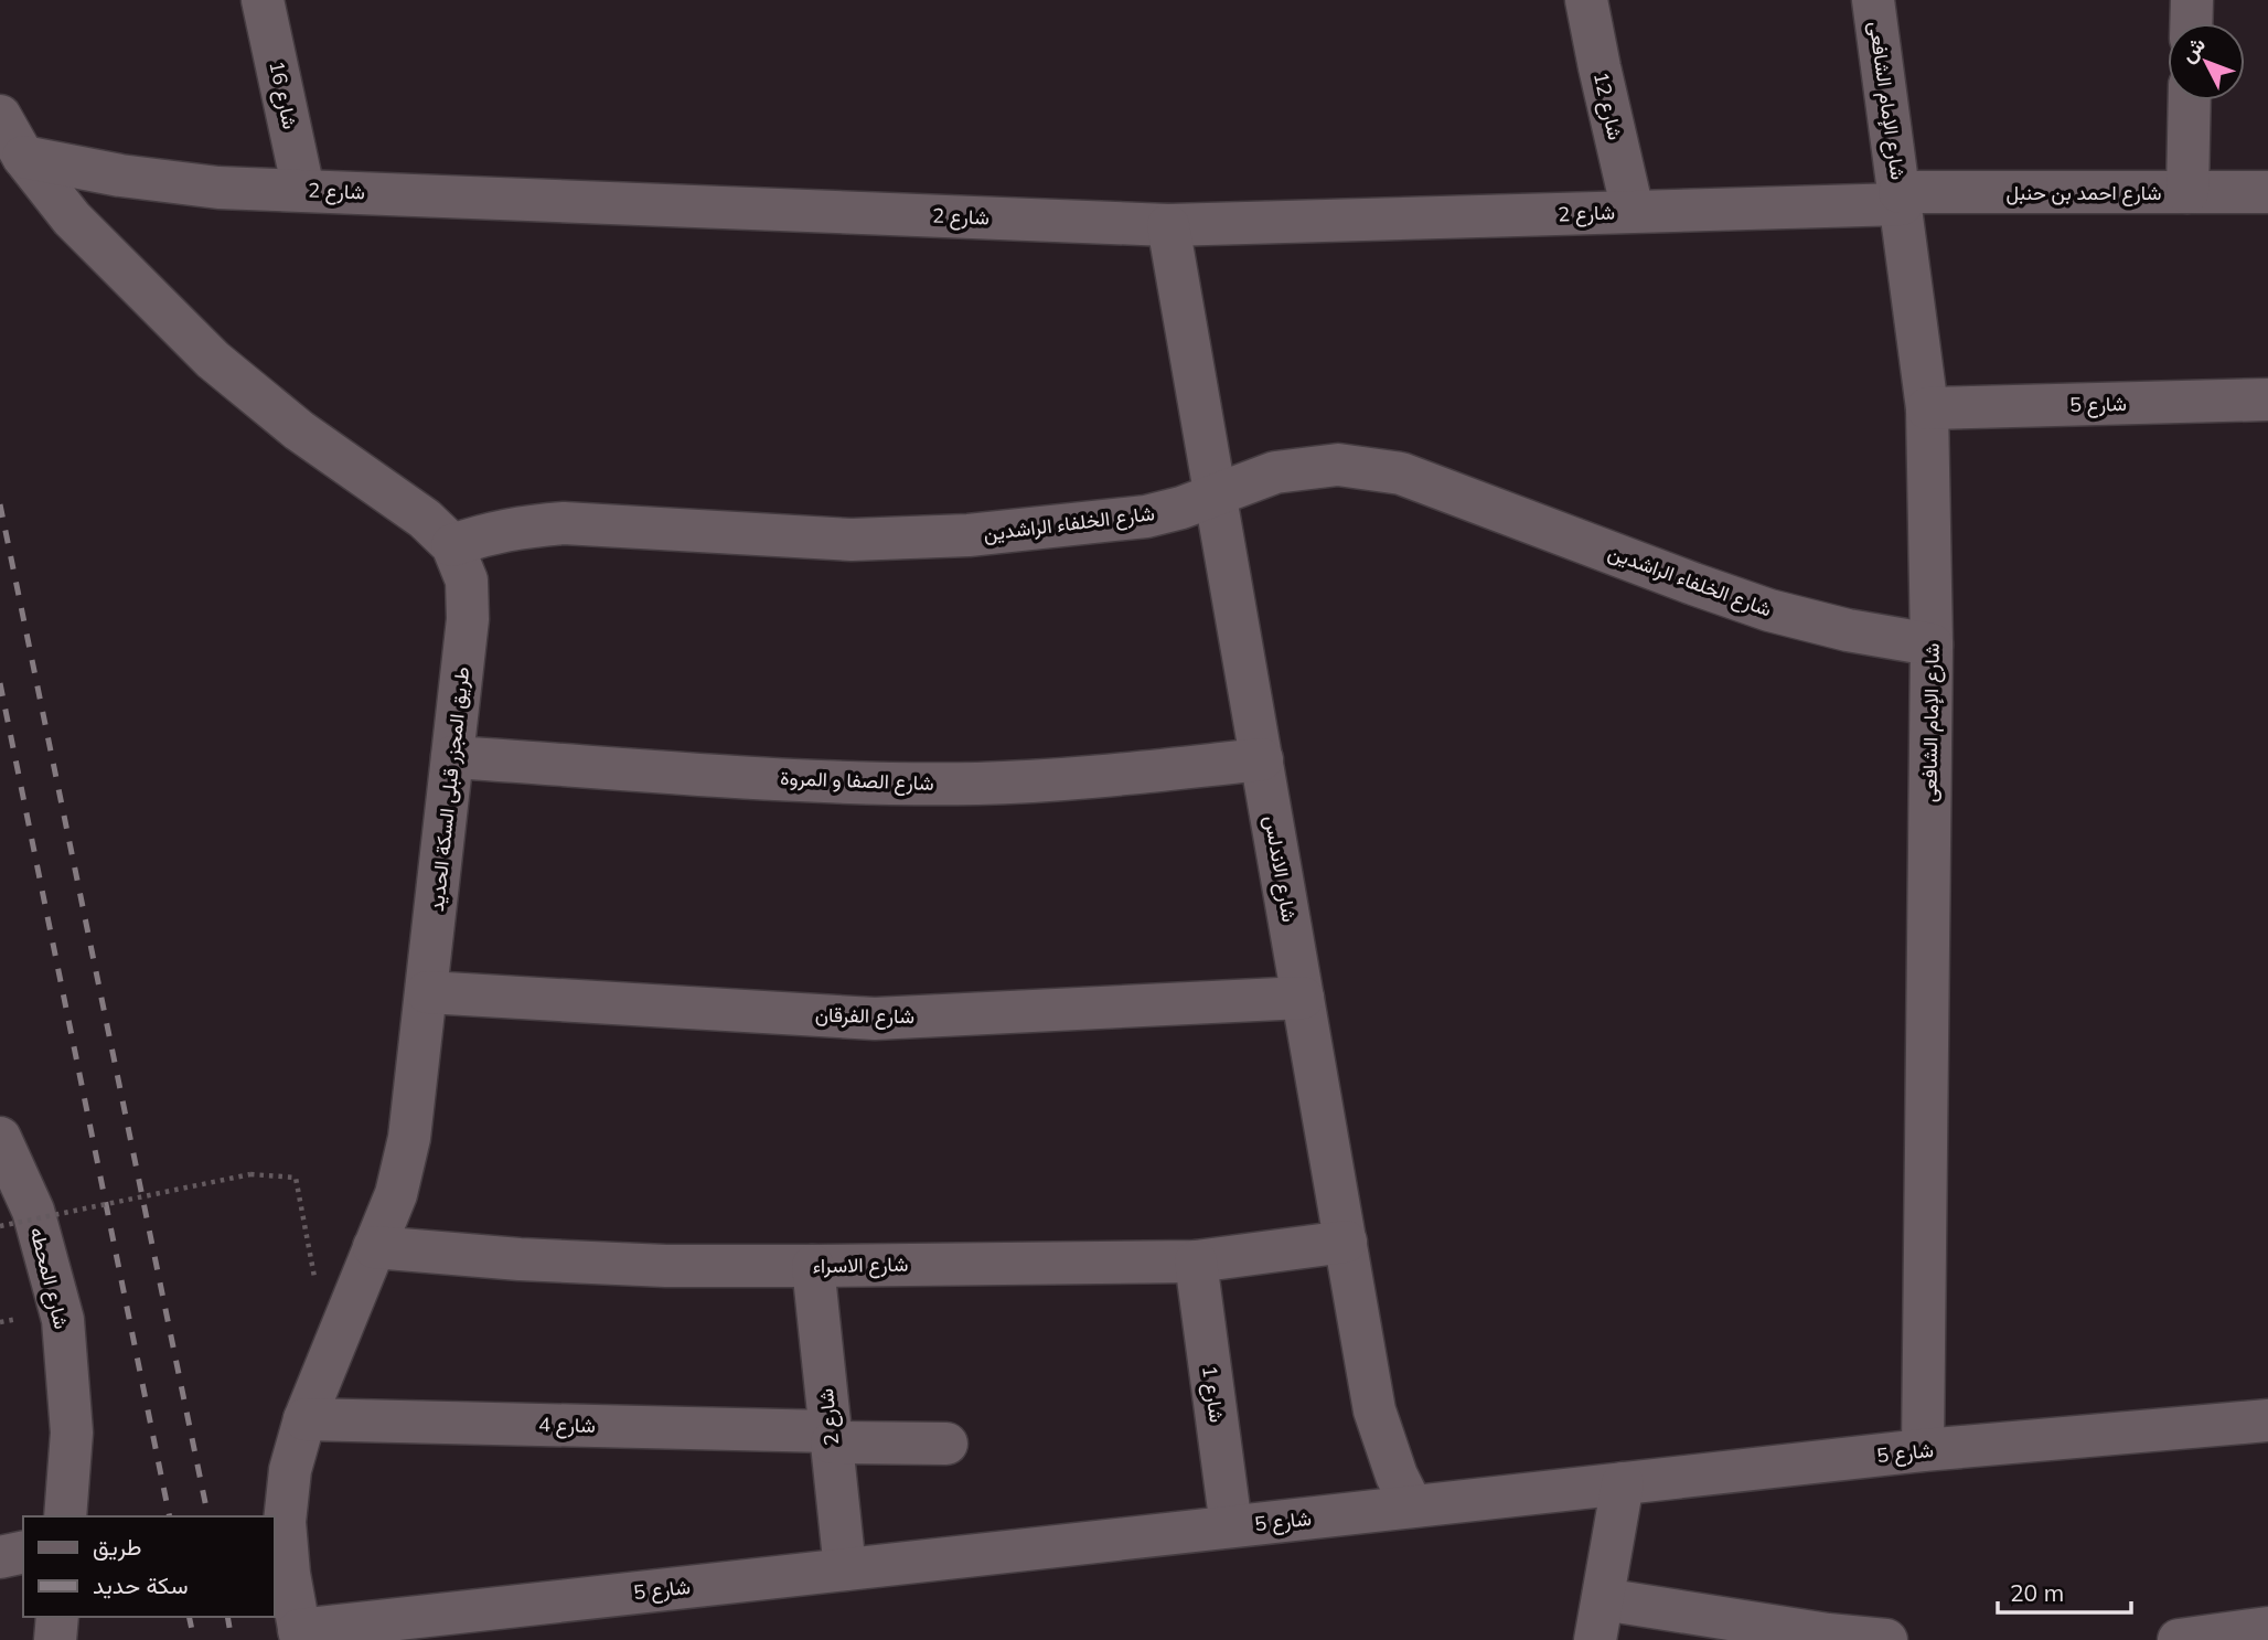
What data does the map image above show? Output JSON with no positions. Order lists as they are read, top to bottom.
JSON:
{
  "streets": {
    "street": [
      "شارع 16",
      "شارع الإمام الشافعى",
      "شارع 12",
      "شارع 2",
      "شارع احمد بن حنبل",
      "شارع 5",
      "شارع الخلفاء الراشدين",
      "شارع الصفا و المروة",
      "طريق المجزر قبلى السكة الحديد",
      "شارع الاندلس",
      "شارع الفرقان",
      "شارع الاسراء",
      "شارع المحطه",
      "شارع 1",
      "شارع 4"
    ]
  },
  "crossings": [
    ["شارع 16", "شارع 2"],
    ["شارع الإمام الشافعى", "شارع 2"],
    ["شارع الإمام الشافعى", "شارع احمد بن حنبل"],
    ["شارع الإمام الشافعى", "شارع 5"],
    ["شارع الإمام الشافعى", "شارع الخلفاء الراشدين"],
    ["شارع 12", "شارع 2"],
    ["شارع 2", "شارع احمد بن حنبل"],
    ["شارع 2", "شارع 5"],
    ["شارع 2", "طريق المجزر قبلى السكة الحديد"],
    ["شارع 2", "شارع الاندلس"],
    ["شارع 2", "شارع الاسراء"],
    ["شارع 2", "شارع 4"],
    ["شارع 5", "طريق المجزر قبلى السكة الحديد"],
    ["شارع 5", "شارع الاندلس"],
    ["شارع 5", "شارع 1"],
    ["شارع الخلفاء الراشدين", "طريق المجزر قبلى السكة الحديد"],
    ["شارع الخلفاء الراشدين", "شارع الاندلس"],
    ["شارع الصفا و المروة", "طريق المجزر قبلى السكة الحديد"],
    ["شارع الصفا و المروة", "شارع الاندلس"],
    ["طريق المجزر قبلى السكة الحديد", "شارع الفرقان"],
    ["طريق المجزر قبلى السكة الحديد", "شارع الاسراء"],
    ["طريق المجزر قبلى السكة الحديد", "شارع 4"],
    ["شارع الاندلس", "شارع الفرقان"],
    ["شارع الاندلس", "شارع الاسراء"],
    ["شارع الاسراء", "شارع 1"]
  ],
  "legend": ["طريق", "سكة حديد"],
  "scale_bar": "20 m",
  "north": "top left"
}
